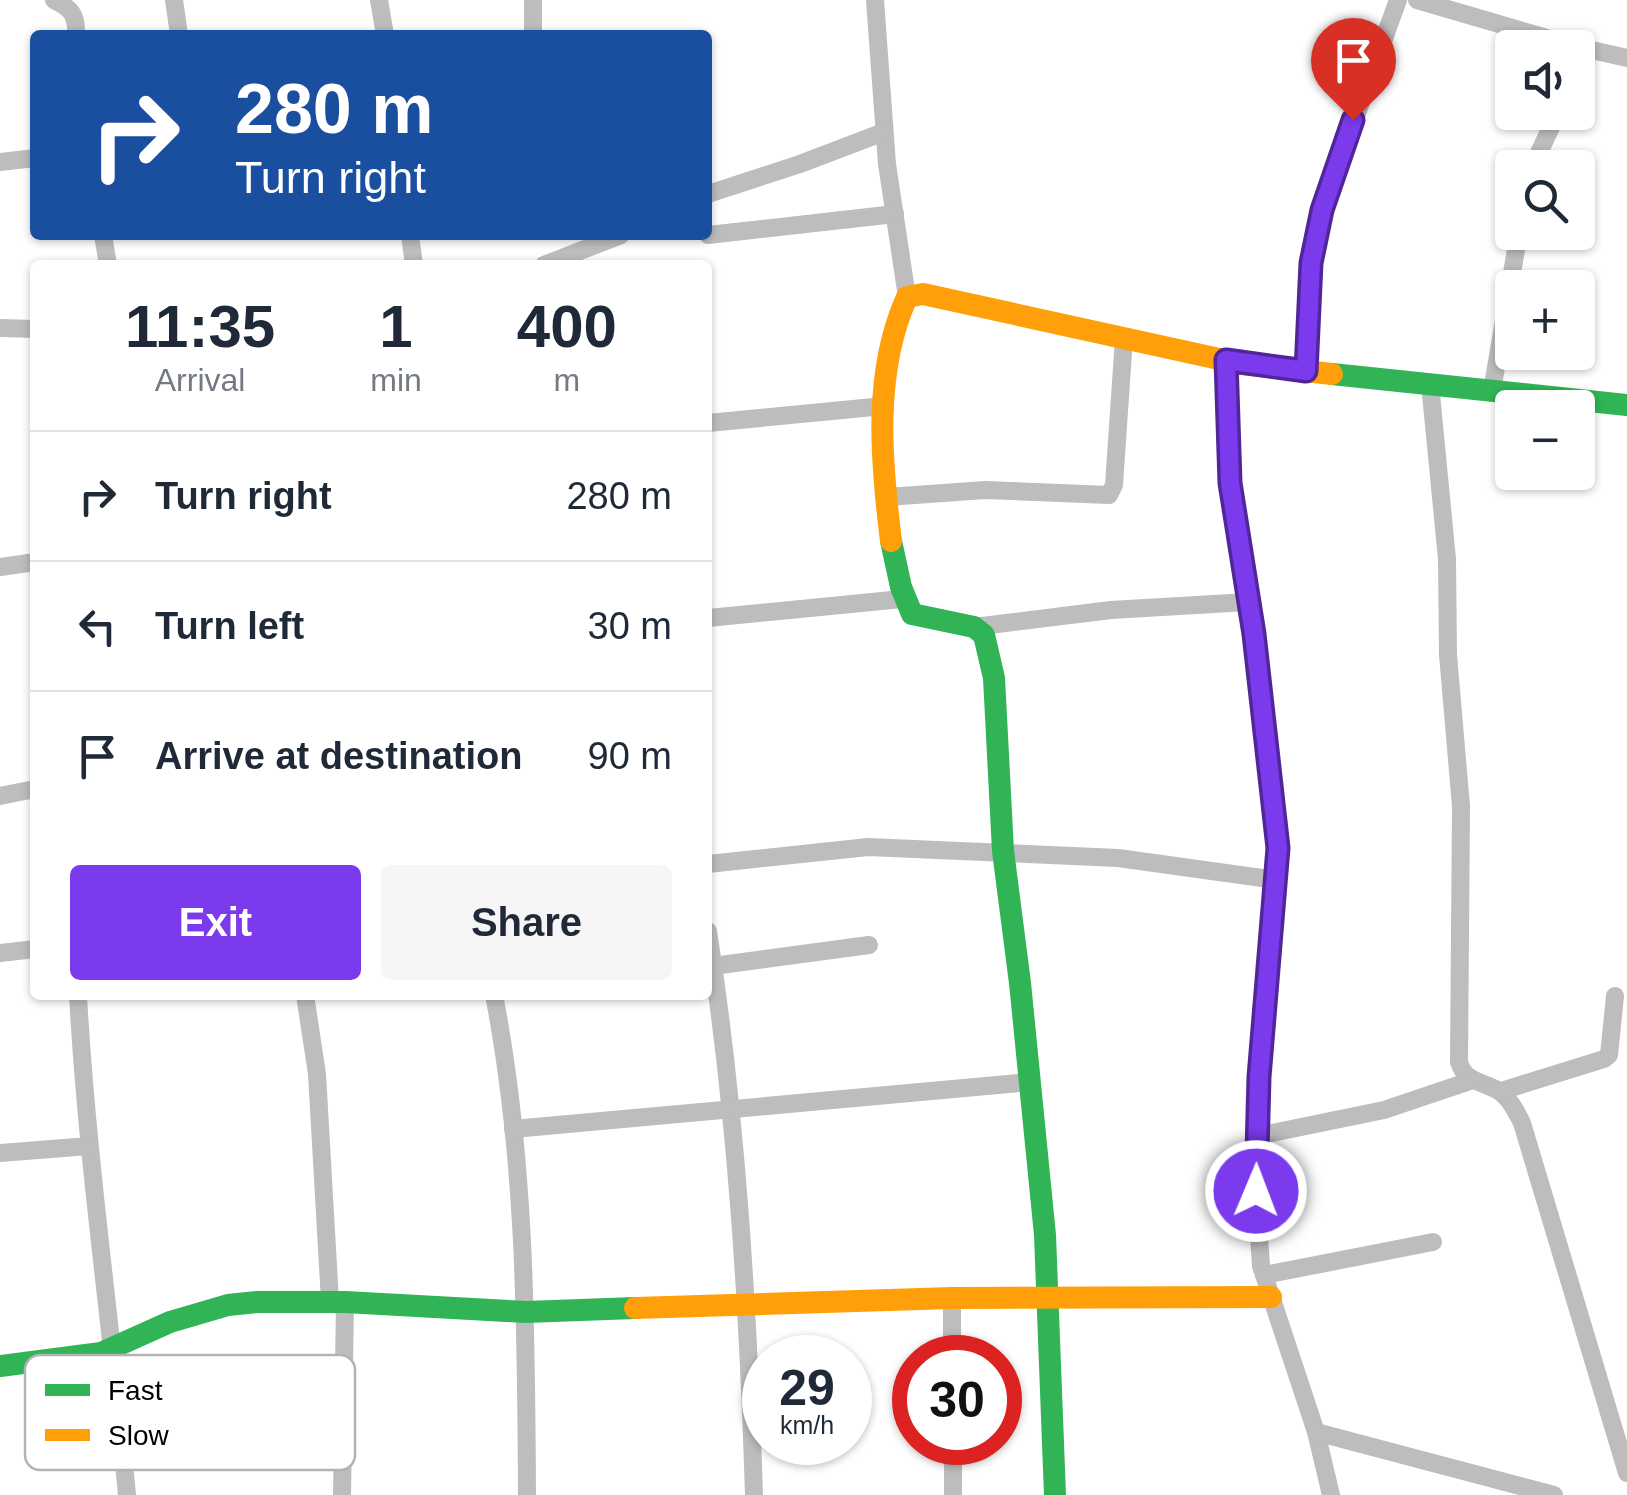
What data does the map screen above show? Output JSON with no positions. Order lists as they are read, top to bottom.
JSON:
{
  "legend": ["Fast", "Slow"],
  "page": {
    "map_buttons": ["+", "−"],
    "turn": ["280 m", "Turn right"],
    "eta": [
      "11:35",
      "Arrival",
      "1",
      "min",
      "400",
      "m"
    ],
    "list": [
      {
        "name": "Turn right",
        "value": "280 m"
      },
      {
        "name": "Turn left",
        "value": "30 m"
      },
      {
        "name": "Arrive at destination",
        "value": "90 m"
      }
    ],
    "buttons": ["Exit", "Share"],
    "speed": "29 km/h",
    "limit": "30"
  }
}
